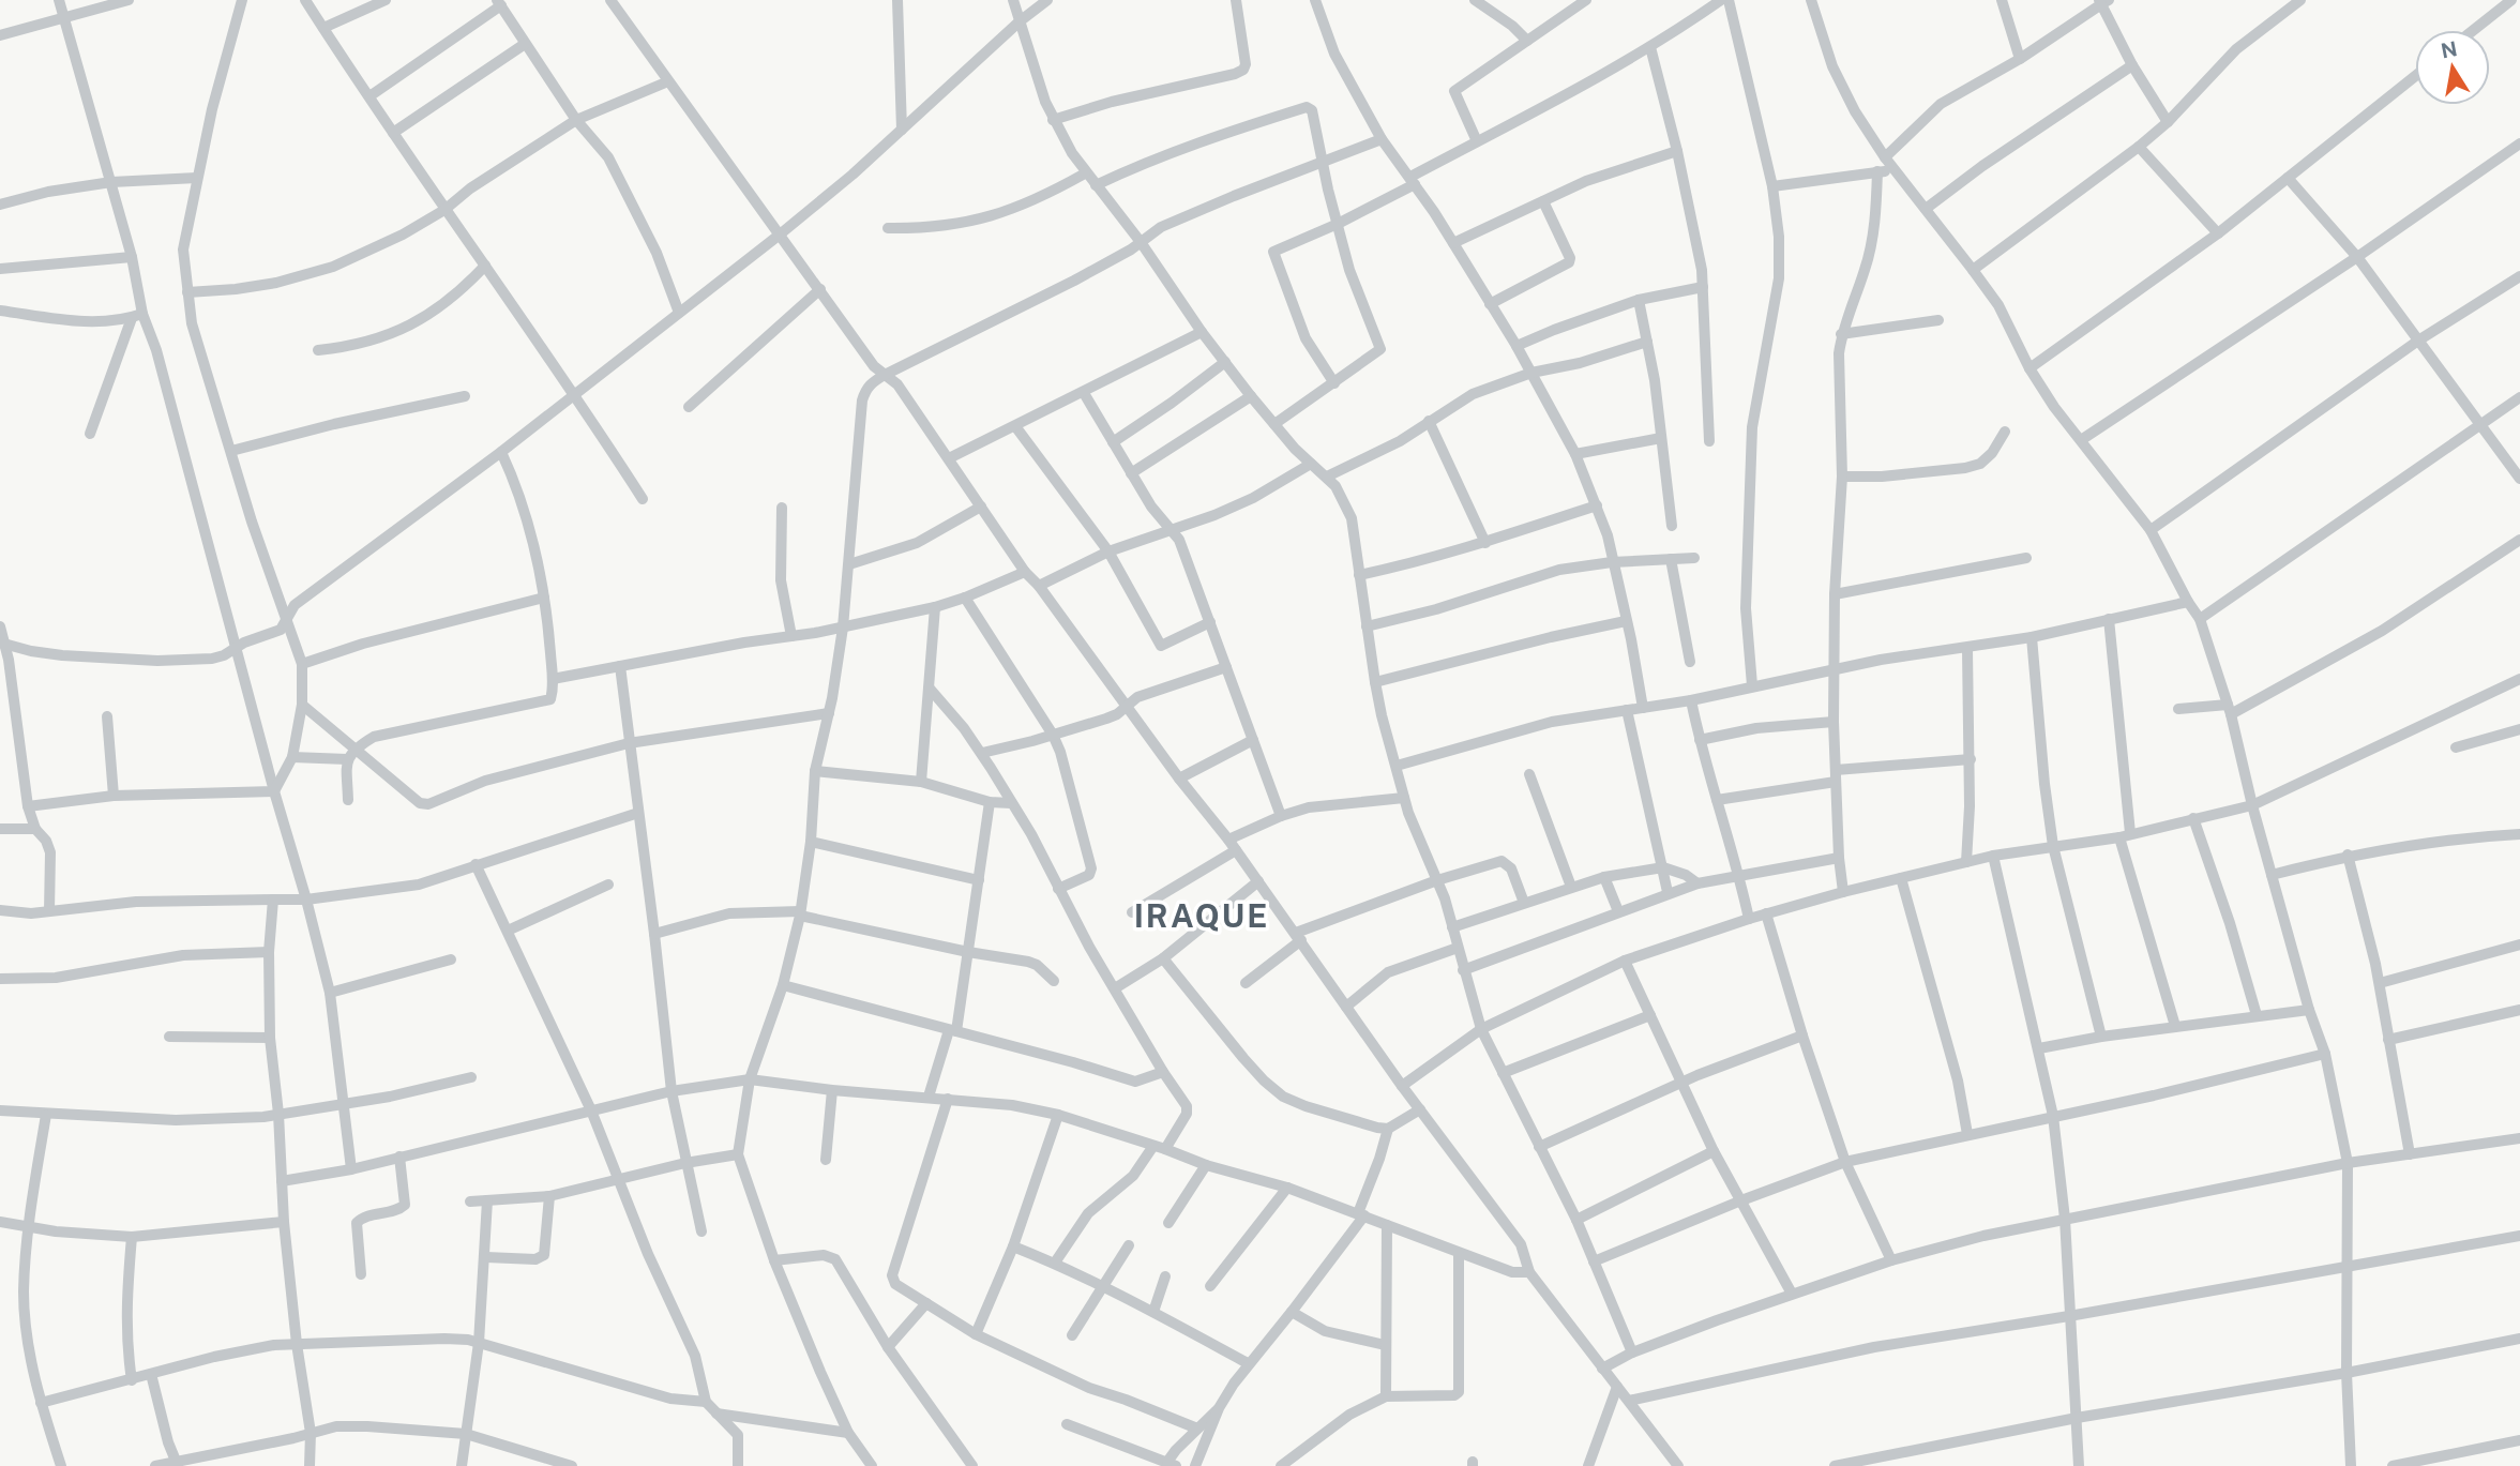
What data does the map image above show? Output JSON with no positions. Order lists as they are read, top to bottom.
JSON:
{
  "districts": ["IRAQUE"],
  "north": "top"
}
